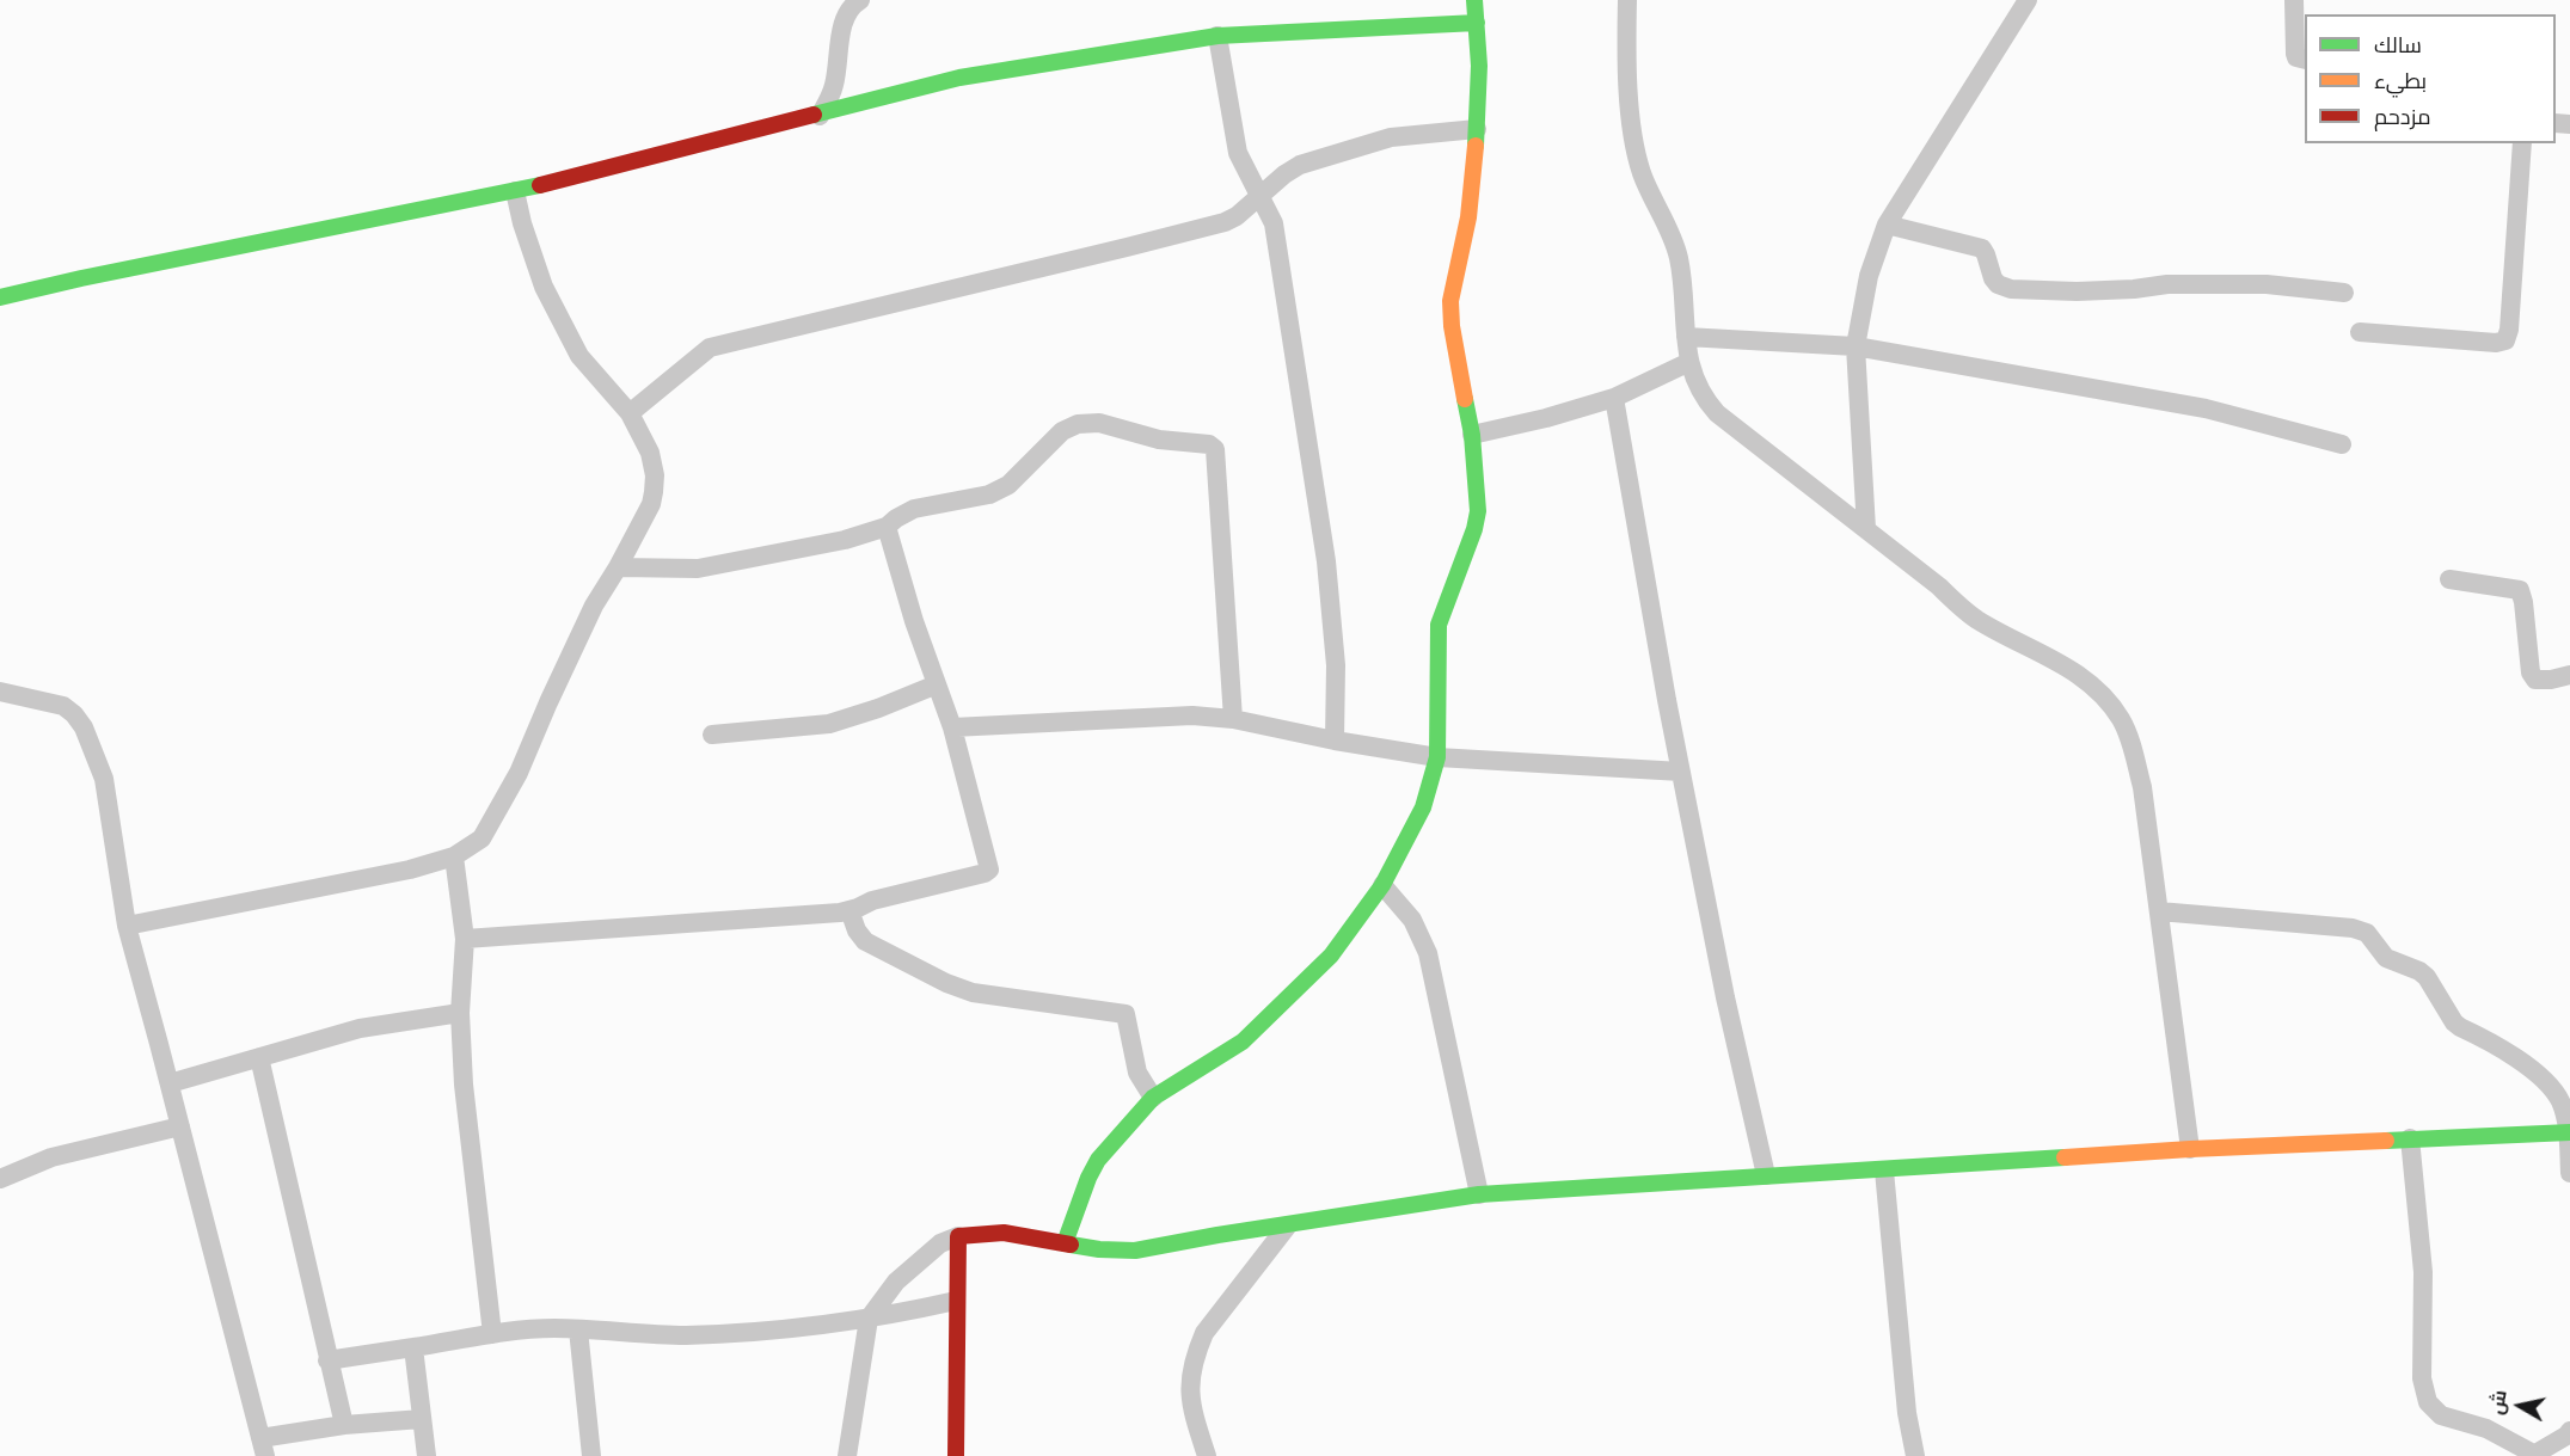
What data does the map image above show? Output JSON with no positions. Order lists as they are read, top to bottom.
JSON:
{
  "legend": ["سالك", "بطيء", "مزدحم"],
  "north": "left"
}
